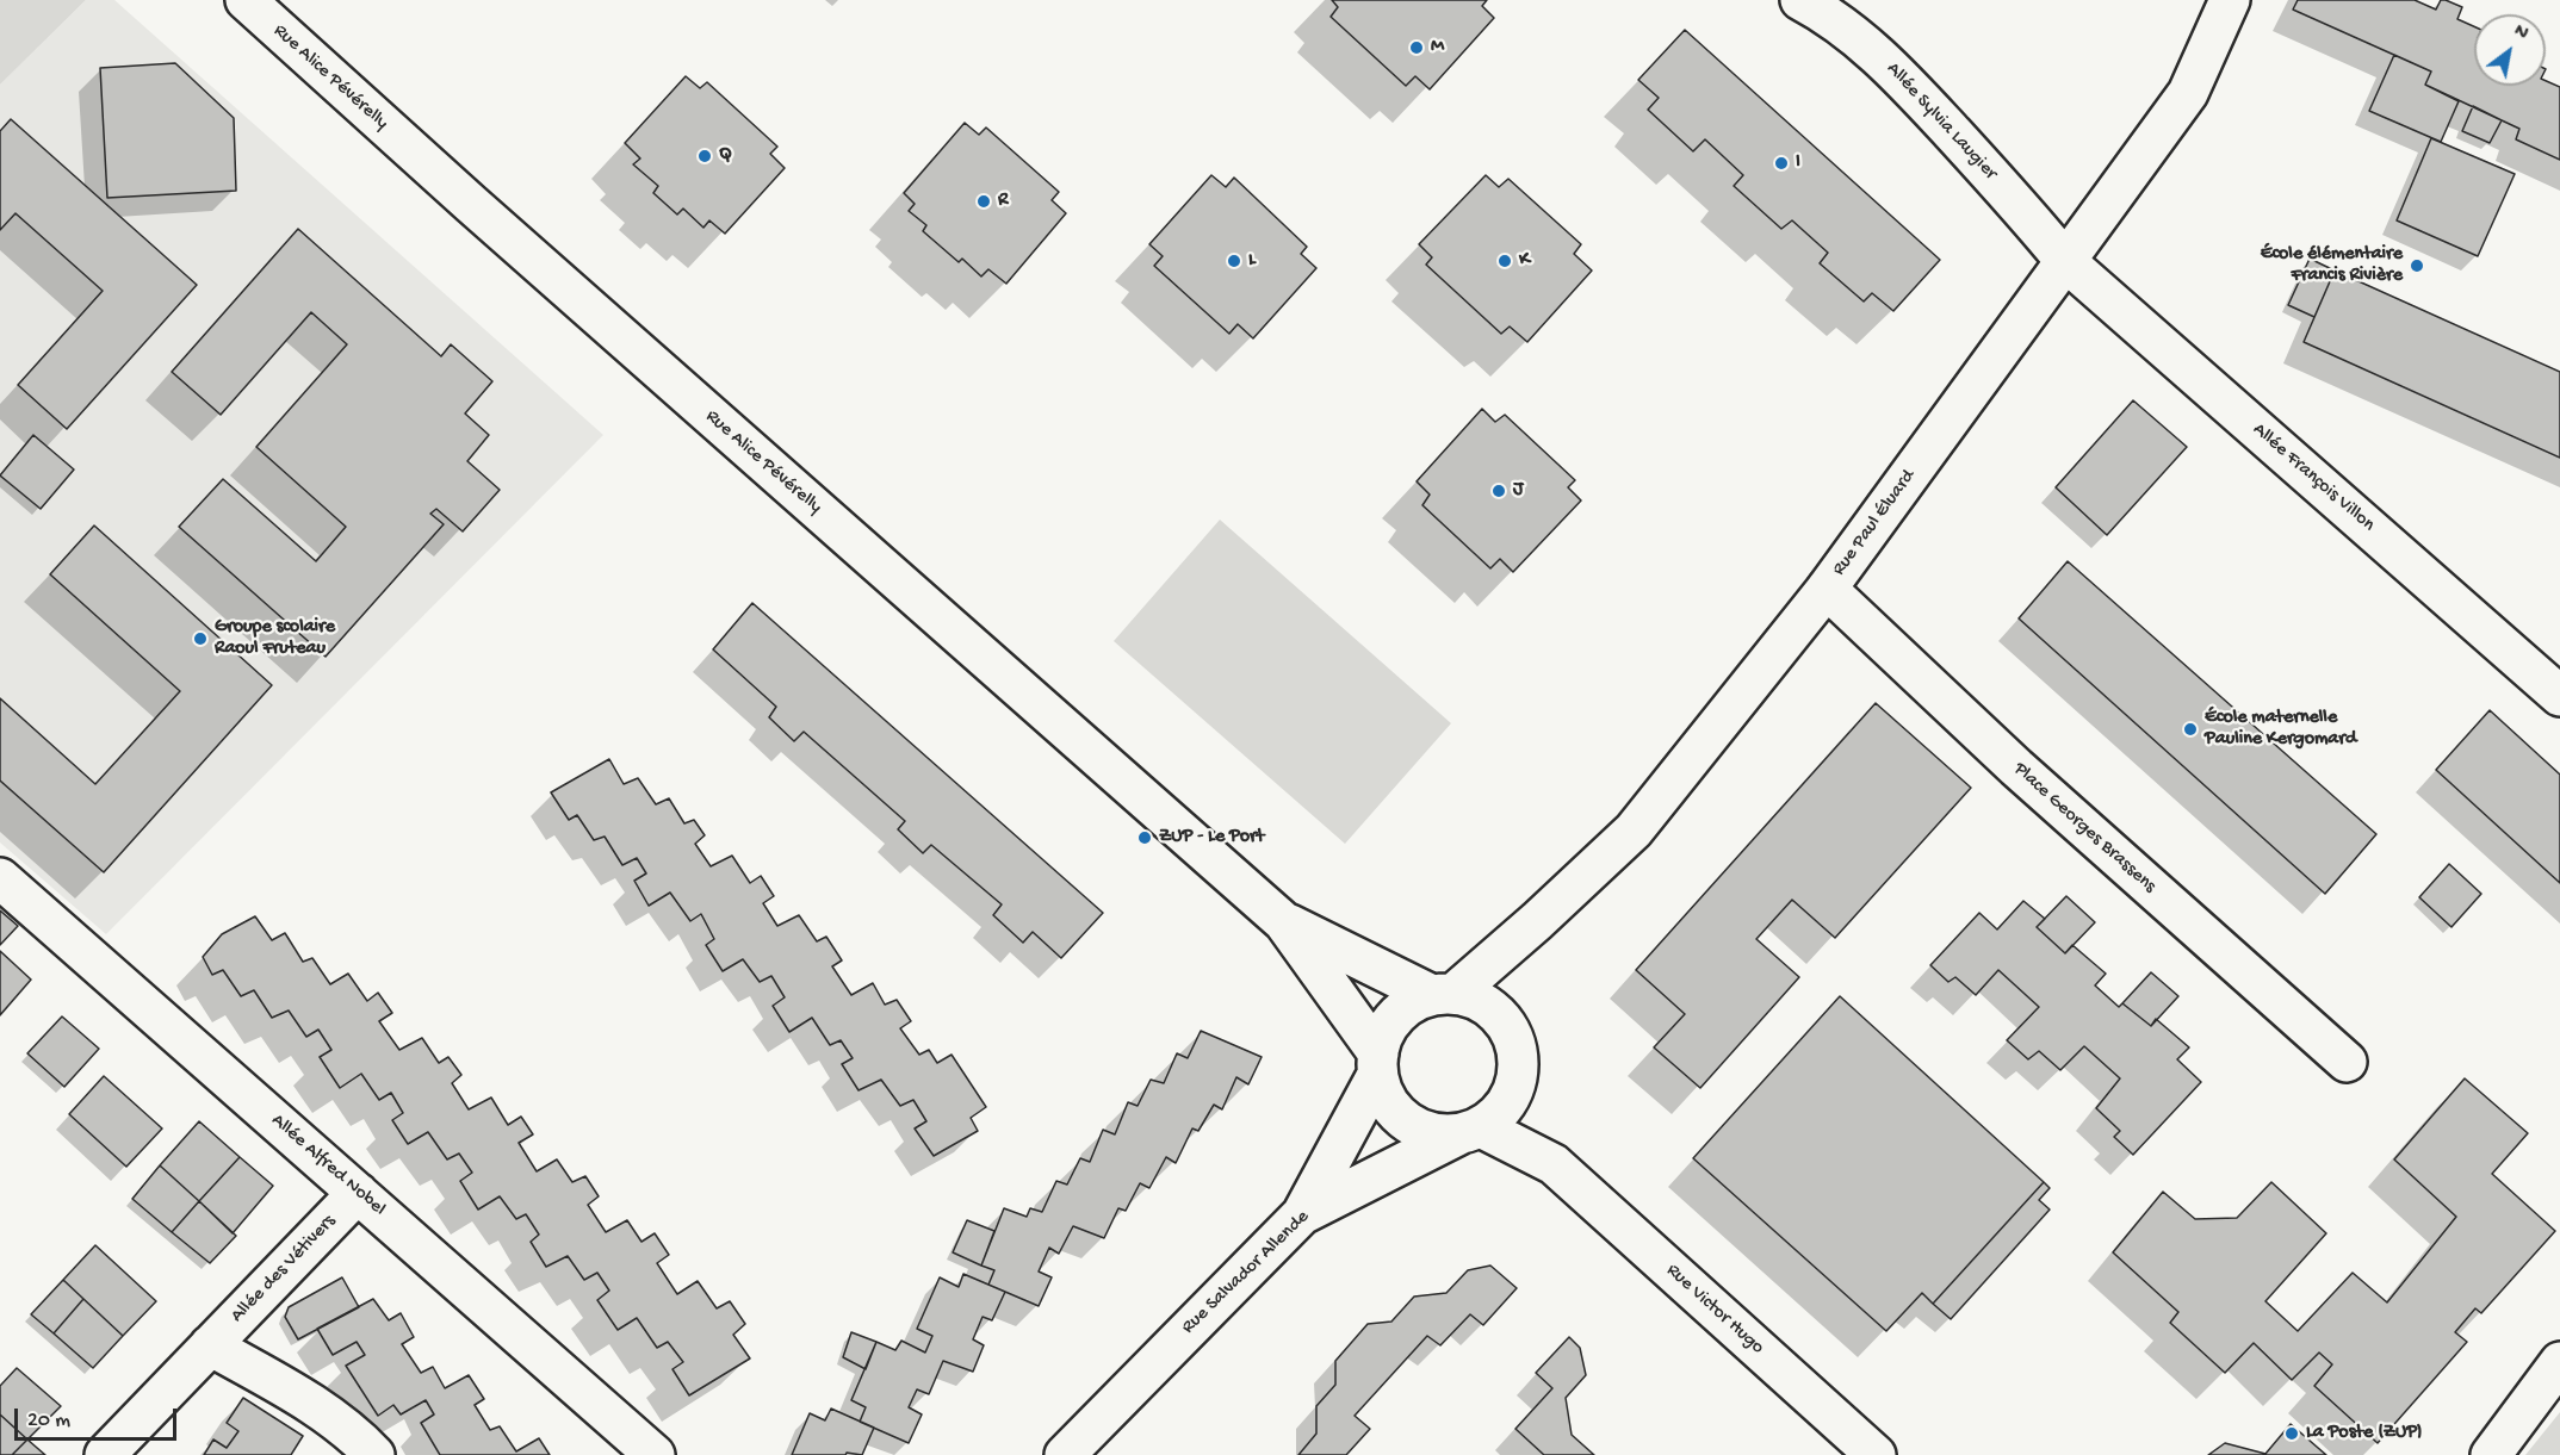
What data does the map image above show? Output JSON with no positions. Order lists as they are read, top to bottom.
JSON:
{
  "streets": {
    "street": [
      "Rue Alice Pévérelly",
      "Allée Sylvia Laugier",
      "Allée François Villon",
      "Rue Paul Éluard",
      "Place Georges Brassens",
      "Allée Alfred Nobel",
      "Allée des Vétivers",
      "Rue Salvador Allende",
      "Rue Victor Hugo"
    ]
  },
  "crossings": [
    ["Rue Alice Pévérelly", "Rue Paul Éluard"],
    ["Rue Alice Pévérelly", "Rue Salvador Allende"],
    ["Rue Alice Pévérelly", "Rue Victor Hugo"],
    ["Allée Sylvia Laugier", "Allée François Villon"],
    ["Allée Sylvia Laugier", "Rue Paul Éluard"],
    ["Allée François Villon", "Rue Paul Éluard"],
    ["Rue Paul Éluard", "Place Georges Brassens"],
    ["Rue Paul Éluard", "Rue Salvador Allende"],
    ["Rue Paul Éluard", "Rue Victor Hugo"],
    ["Allée Alfred Nobel", "Allée des Vétivers"],
    ["Rue Salvador Allende", "Rue Victor Hugo"]
  ],
  "places": [
    "M",
    "Q",
    "I",
    "R",
    "L",
    "K",
    "École élémentaire Francis Rivière",
    "J",
    "Groupe scolaire Raoul Fruteau",
    "École maternelle Pauline Kergomard",
    "ZUP - Le Port",
    "La Poste (ZUP)"
  ],
  "scale_bar": "20 m",
  "north": "top right"
}
